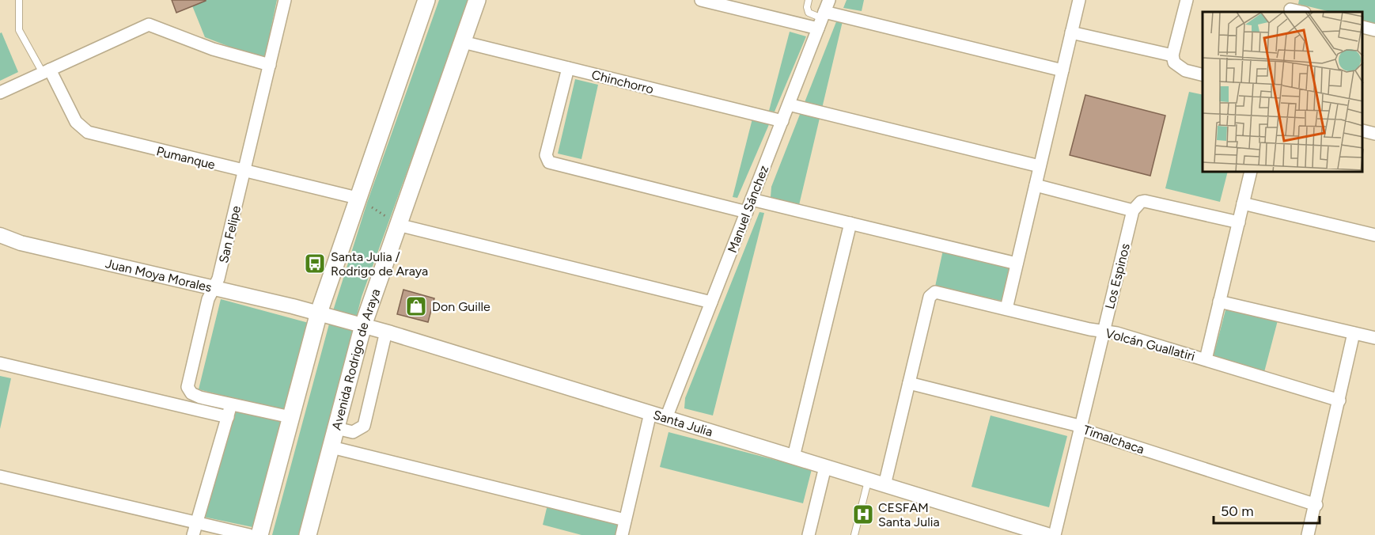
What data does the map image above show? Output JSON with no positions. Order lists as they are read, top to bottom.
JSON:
{
  "streets": {
    "main road": ["Avenida Rodrigo de Araya"],
    "street": [
      "Chinchorro",
      "Pumanque",
      "Manuel Sánchez",
      "San Felipe",
      "Juan Moya Morales",
      "Los Espinos",
      "Volcán Guallatiri",
      "Santa Julia",
      "Timalchaca"
    ]
  },
  "crossings": [
    ["Chinchorro", "Manuel Sánchez"],
    ["Chinchorro", "Avenida Rodrigo de Araya"],
    ["Pumanque", "San Felipe"],
    ["Manuel Sánchez", "Santa Julia"],
    ["San Felipe", "Juan Moya Morales"],
    ["Juan Moya Morales", "Santa Julia"],
    ["Los Espinos", "Volcán Guallatiri"],
    ["Los Espinos", "Timalchaca"],
    ["Volcán Guallatiri", "Timalchaca"],
    ["Avenida Rodrigo de Araya", "Santa Julia"]
  ],
  "places": {
    "bus stop": ["Santa Julia / Rodrigo de Araya"],
    "shop": ["Don Guille"],
    "hospital": ["CESFAM Santa Julia"]
  },
  "scale_bar": "50 m"
}
